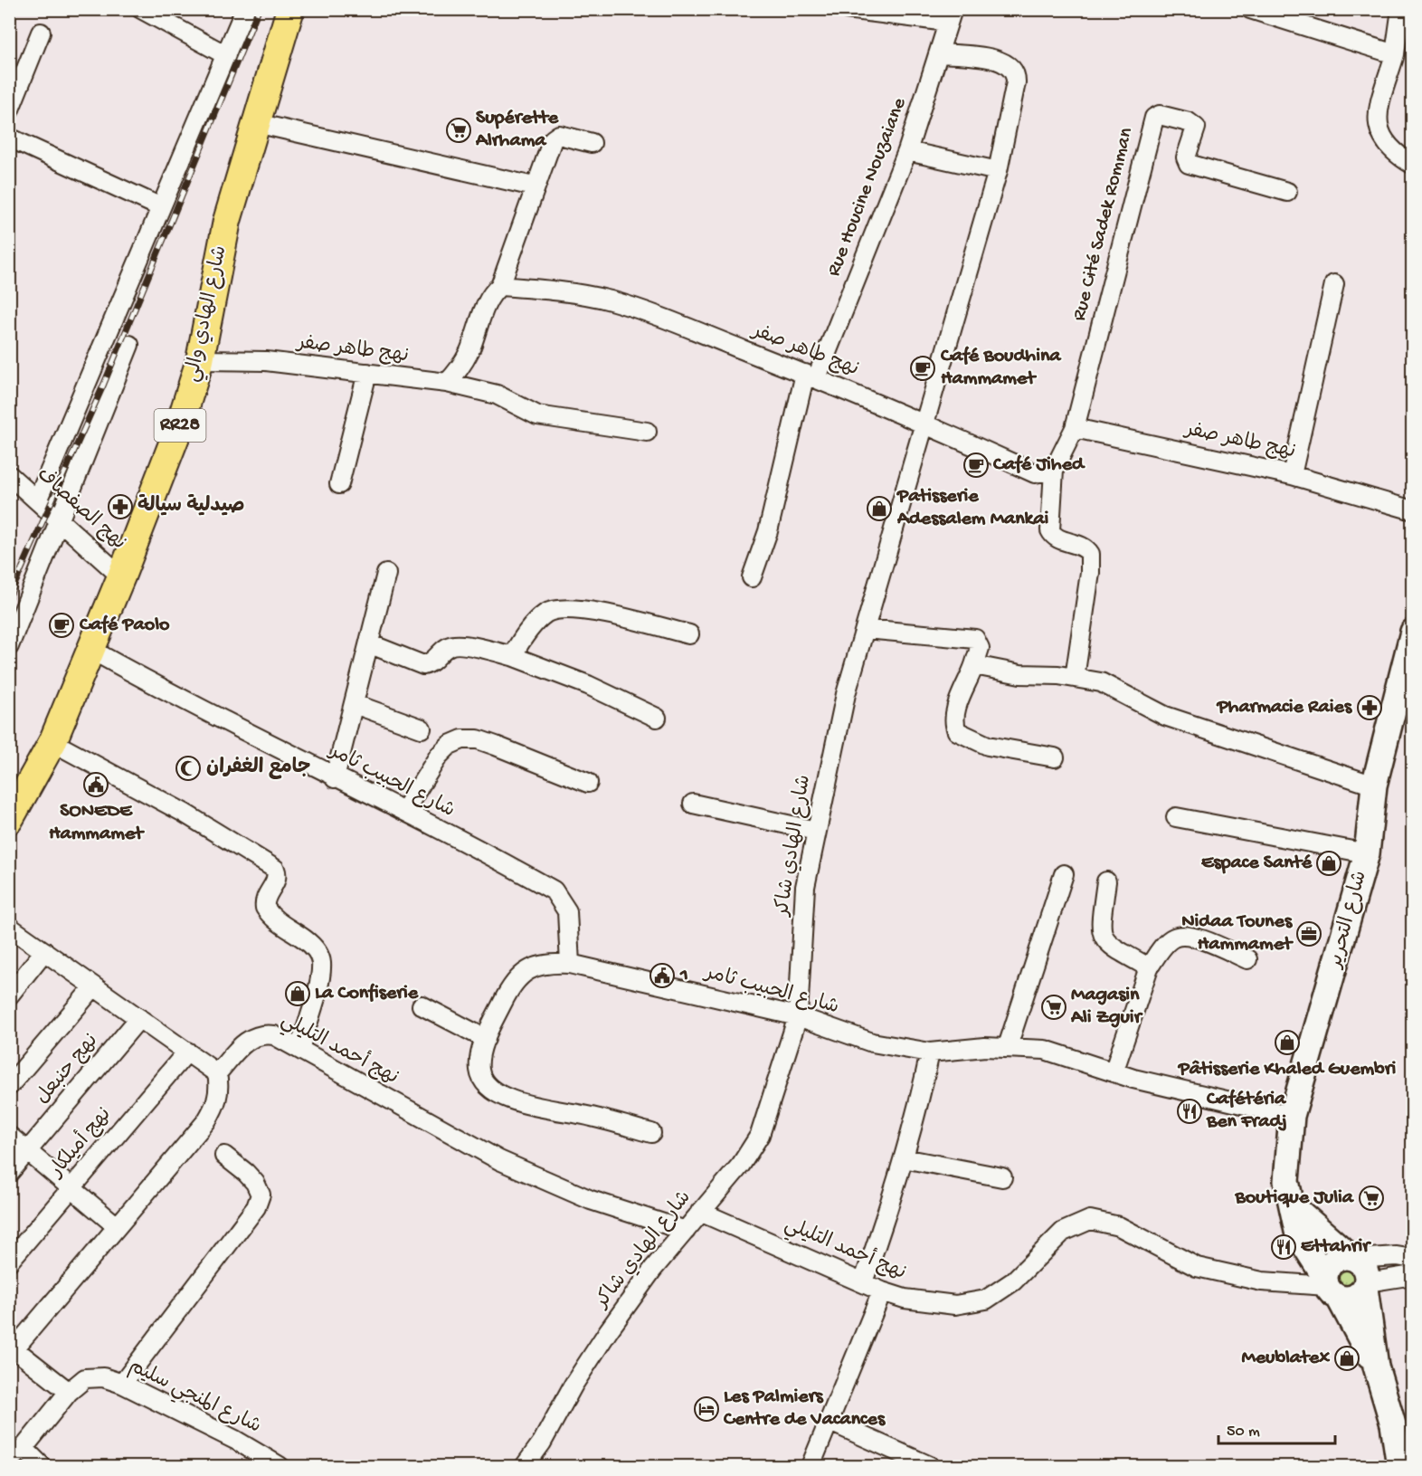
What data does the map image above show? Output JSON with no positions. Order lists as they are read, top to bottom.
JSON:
{
  "streets": {
    "main road": ["شارع الهادي والي", "RR28"],
    "street": [
      "Rue Houcine Nouzaiane",
      "Rue Cité Sadek Romman",
      "نهج طاهر صفر",
      "نهج الصفصاف",
      "شارع الحبيب ثامر",
      "شارع الهادي شاكر",
      "شارع التحرير",
      "نهج أحمد التليلي",
      "نهج حنبعل",
      "نهج أميلكار",
      "شارع المنجي سليم"
    ]
  },
  "crossings": [
    ["Rue Houcine Nouzaiane", "نهج طاهر صفر"],
    ["Rue Houcine Nouzaiane", "شارع الهادي شاكر"],
    ["Rue Cité Sadek Romman", "نهج طاهر صفر"],
    ["شارع الهادي والي", "نهج طاهر صفر"],
    ["شارع الهادي والي", "نهج الصفصاف"],
    ["شارع الهادي والي", "شارع الحبيب ثامر"],
    ["نهج طاهر صفر", "شارع الهادي شاكر"],
    ["شارع الحبيب ثامر", "شارع الهادي شاكر"],
    ["شارع الحبيب ثامر", "شارع التحرير"],
    ["شارع الهادي شاكر", "نهج أحمد التليلي"],
    ["شارع التحرير", "نهج أحمد التليلي"]
  ],
  "places": {
    "supermarket": ["Supérette Alrhama", "Magasin Ali Zguir", "Boutique Julia"],
    "cafe": ["Café Boudhina Hammamet", "Café Jihed", "Café Paolo"],
    "pharmacy": ["صيدلية سيالة", "Pharmacie Raies"],
    "shop": [
      "Patisserie Adessalem Mankai",
      "Espace Santé",
      "La Confiserie",
      "Pâtisserie Khaled Guembri",
      "Meublatex"
    ],
    "mosque": ["جامع الغفران"],
    "public building": ["SONEDE Hammamet", "1"],
    "office": ["Nidaa Tounes Hammamet"],
    "restaurant": ["Cafétéria Ben Fradj", "Ettahrir"],
    "hotel": ["Les Palmiers Centre de Vacances"]
  },
  "scale_bar": "50 m"
}
